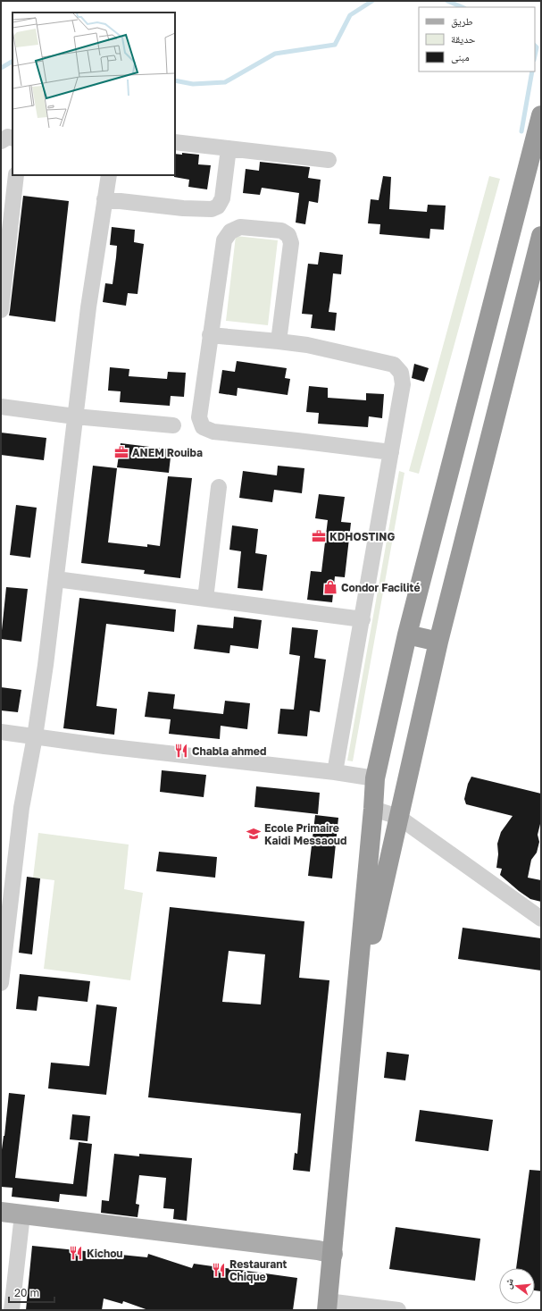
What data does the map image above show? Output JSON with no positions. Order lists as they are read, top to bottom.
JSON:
{
  "places": {
    "office": ["ANEM Rouiba", "KDHOSTING"],
    "shop": ["Condor Facilité"],
    "restaurant": ["Chabla ahmed", "Kichou", "Restaurant Chique"],
    "school or university": ["Ecole Primaire Kaidi Messaoud"]
  },
  "legend": ["طريق", "حديقة", "مبنى"],
  "scale_bar": "20 m",
  "north": "left"
}
